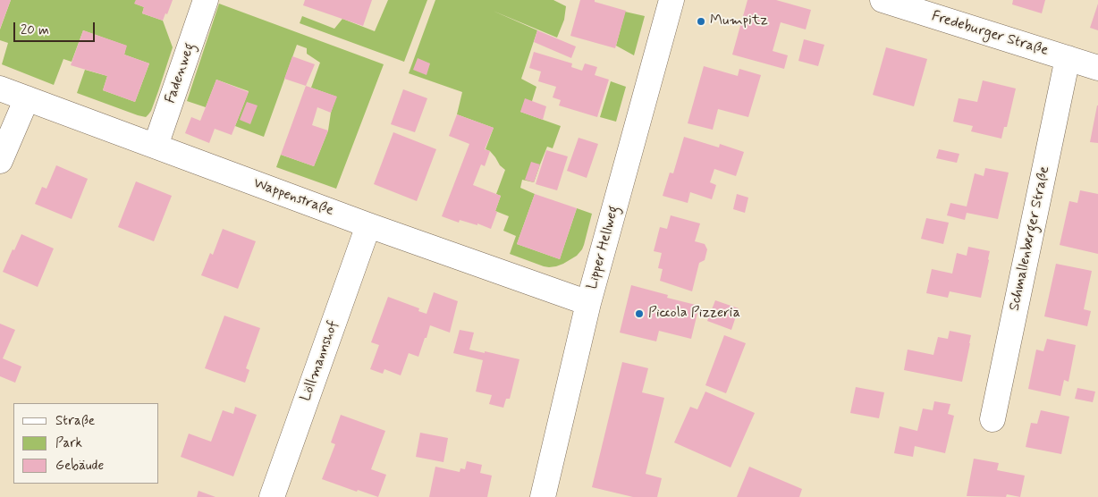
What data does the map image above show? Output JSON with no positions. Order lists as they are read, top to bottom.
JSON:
{
  "streets": {
    "street": [
      "Fredeburger Straße",
      "Fadenweg",
      "Wappenstraße",
      "Schmallenberger Straße",
      "Lipper Hellweg",
      "Löllmannshof"
    ]
  },
  "crossings": [
    ["Fredeburger Straße", "Schmallenberger Straße"],
    ["Fadenweg", "Wappenstraße"],
    ["Wappenstraße", "Lipper Hellweg"],
    ["Wappenstraße", "Löllmannshof"]
  ],
  "places": ["Mumpitz", "Piccola Pizzeria"],
  "legend": ["Straße", "Park", "Gebäude"],
  "scale_bar": "20 m"
}
